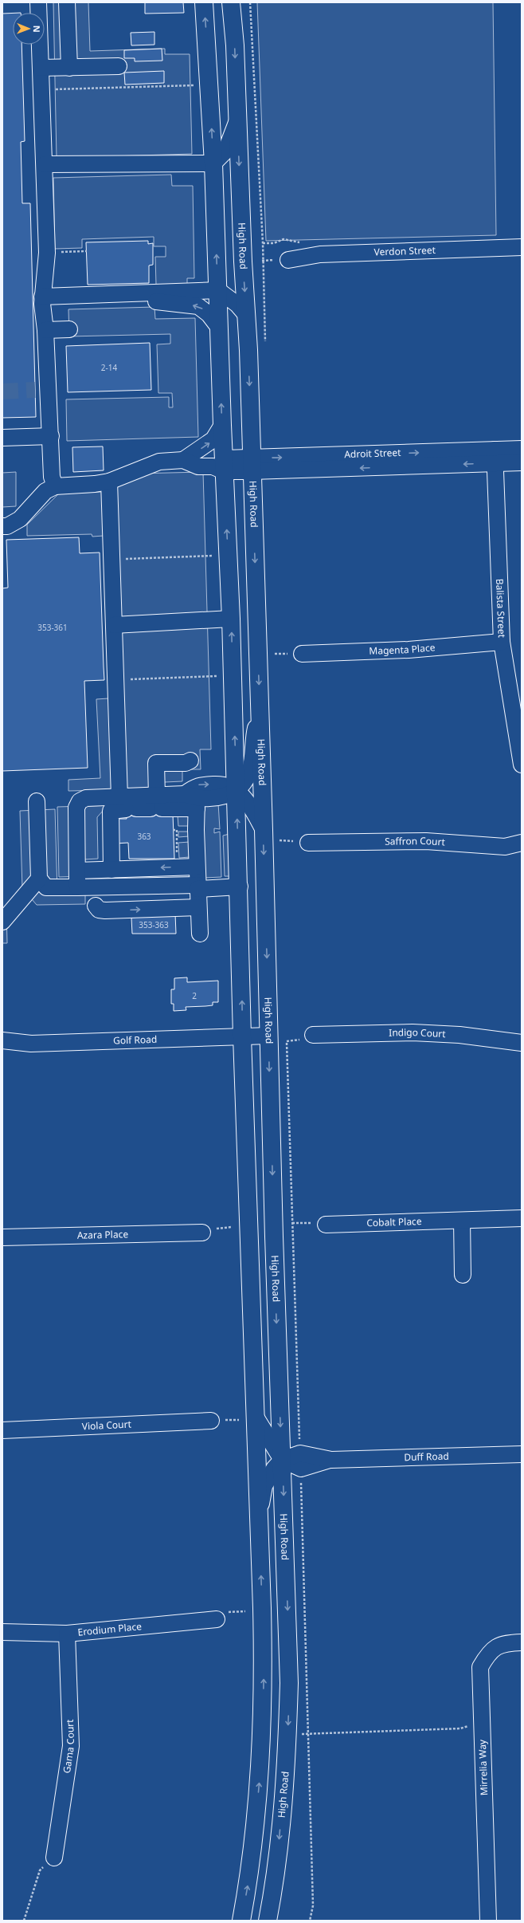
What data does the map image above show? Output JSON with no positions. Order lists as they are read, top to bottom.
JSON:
{
  "streets": {
    "main road": ["High Road"],
    "street": [
      "Verdon Street",
      "Adroit Street",
      "Balista Street",
      "Magenta Place",
      "Saffron Court",
      "Indigo Court",
      "Golf Road",
      "Cobalt Place",
      "Azara Place",
      "Viola Court",
      "Duff Road",
      "Erodium Place",
      "Gama Court",
      "Mirrelia Way"
    ]
  },
  "crossings": [
    ["High Road", "Adroit Street"],
    ["High Road", "Golf Road"],
    ["Adroit Street", "Balista Street"],
    ["Balista Street", "Magenta Place"],
    ["Erodium Place", "Gama Court"]
  ],
  "one_way": ["High Road"],
  "house_numbers": [
    "2-14",
    "353-361",
    "363",
    "353-363",
    "2"
  ],
  "north": "right"
}
